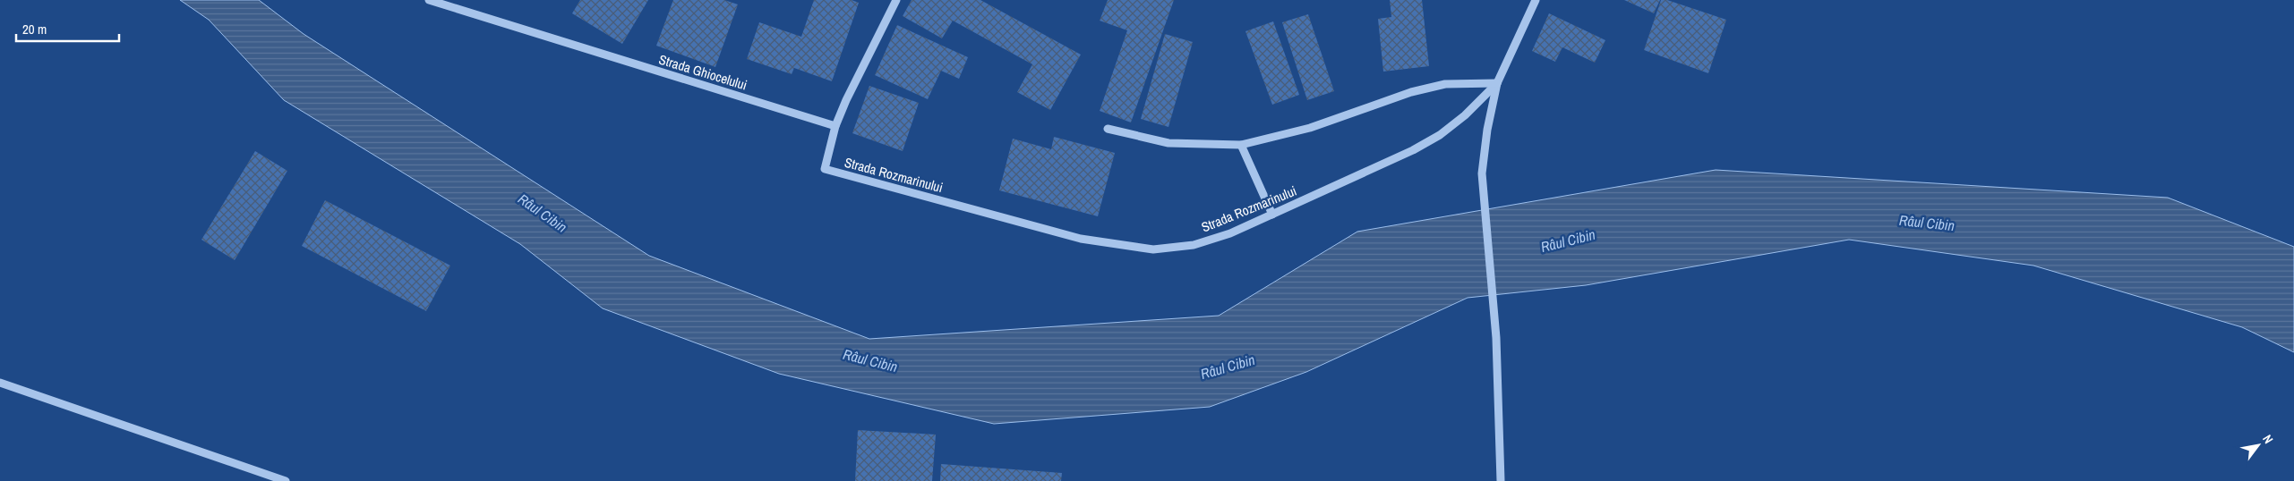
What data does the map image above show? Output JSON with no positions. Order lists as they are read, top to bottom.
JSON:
{
  "streets": {
    "street": ["Strada Ghiocelului", "Strada Rozmarinului"]
  },
  "crossings": [
    ["Strada Ghiocelului", "Strada Rozmarinului"]
  ],
  "water": ["Râul Cibin"],
  "scale_bar": "20 m",
  "north": "top right"
}
